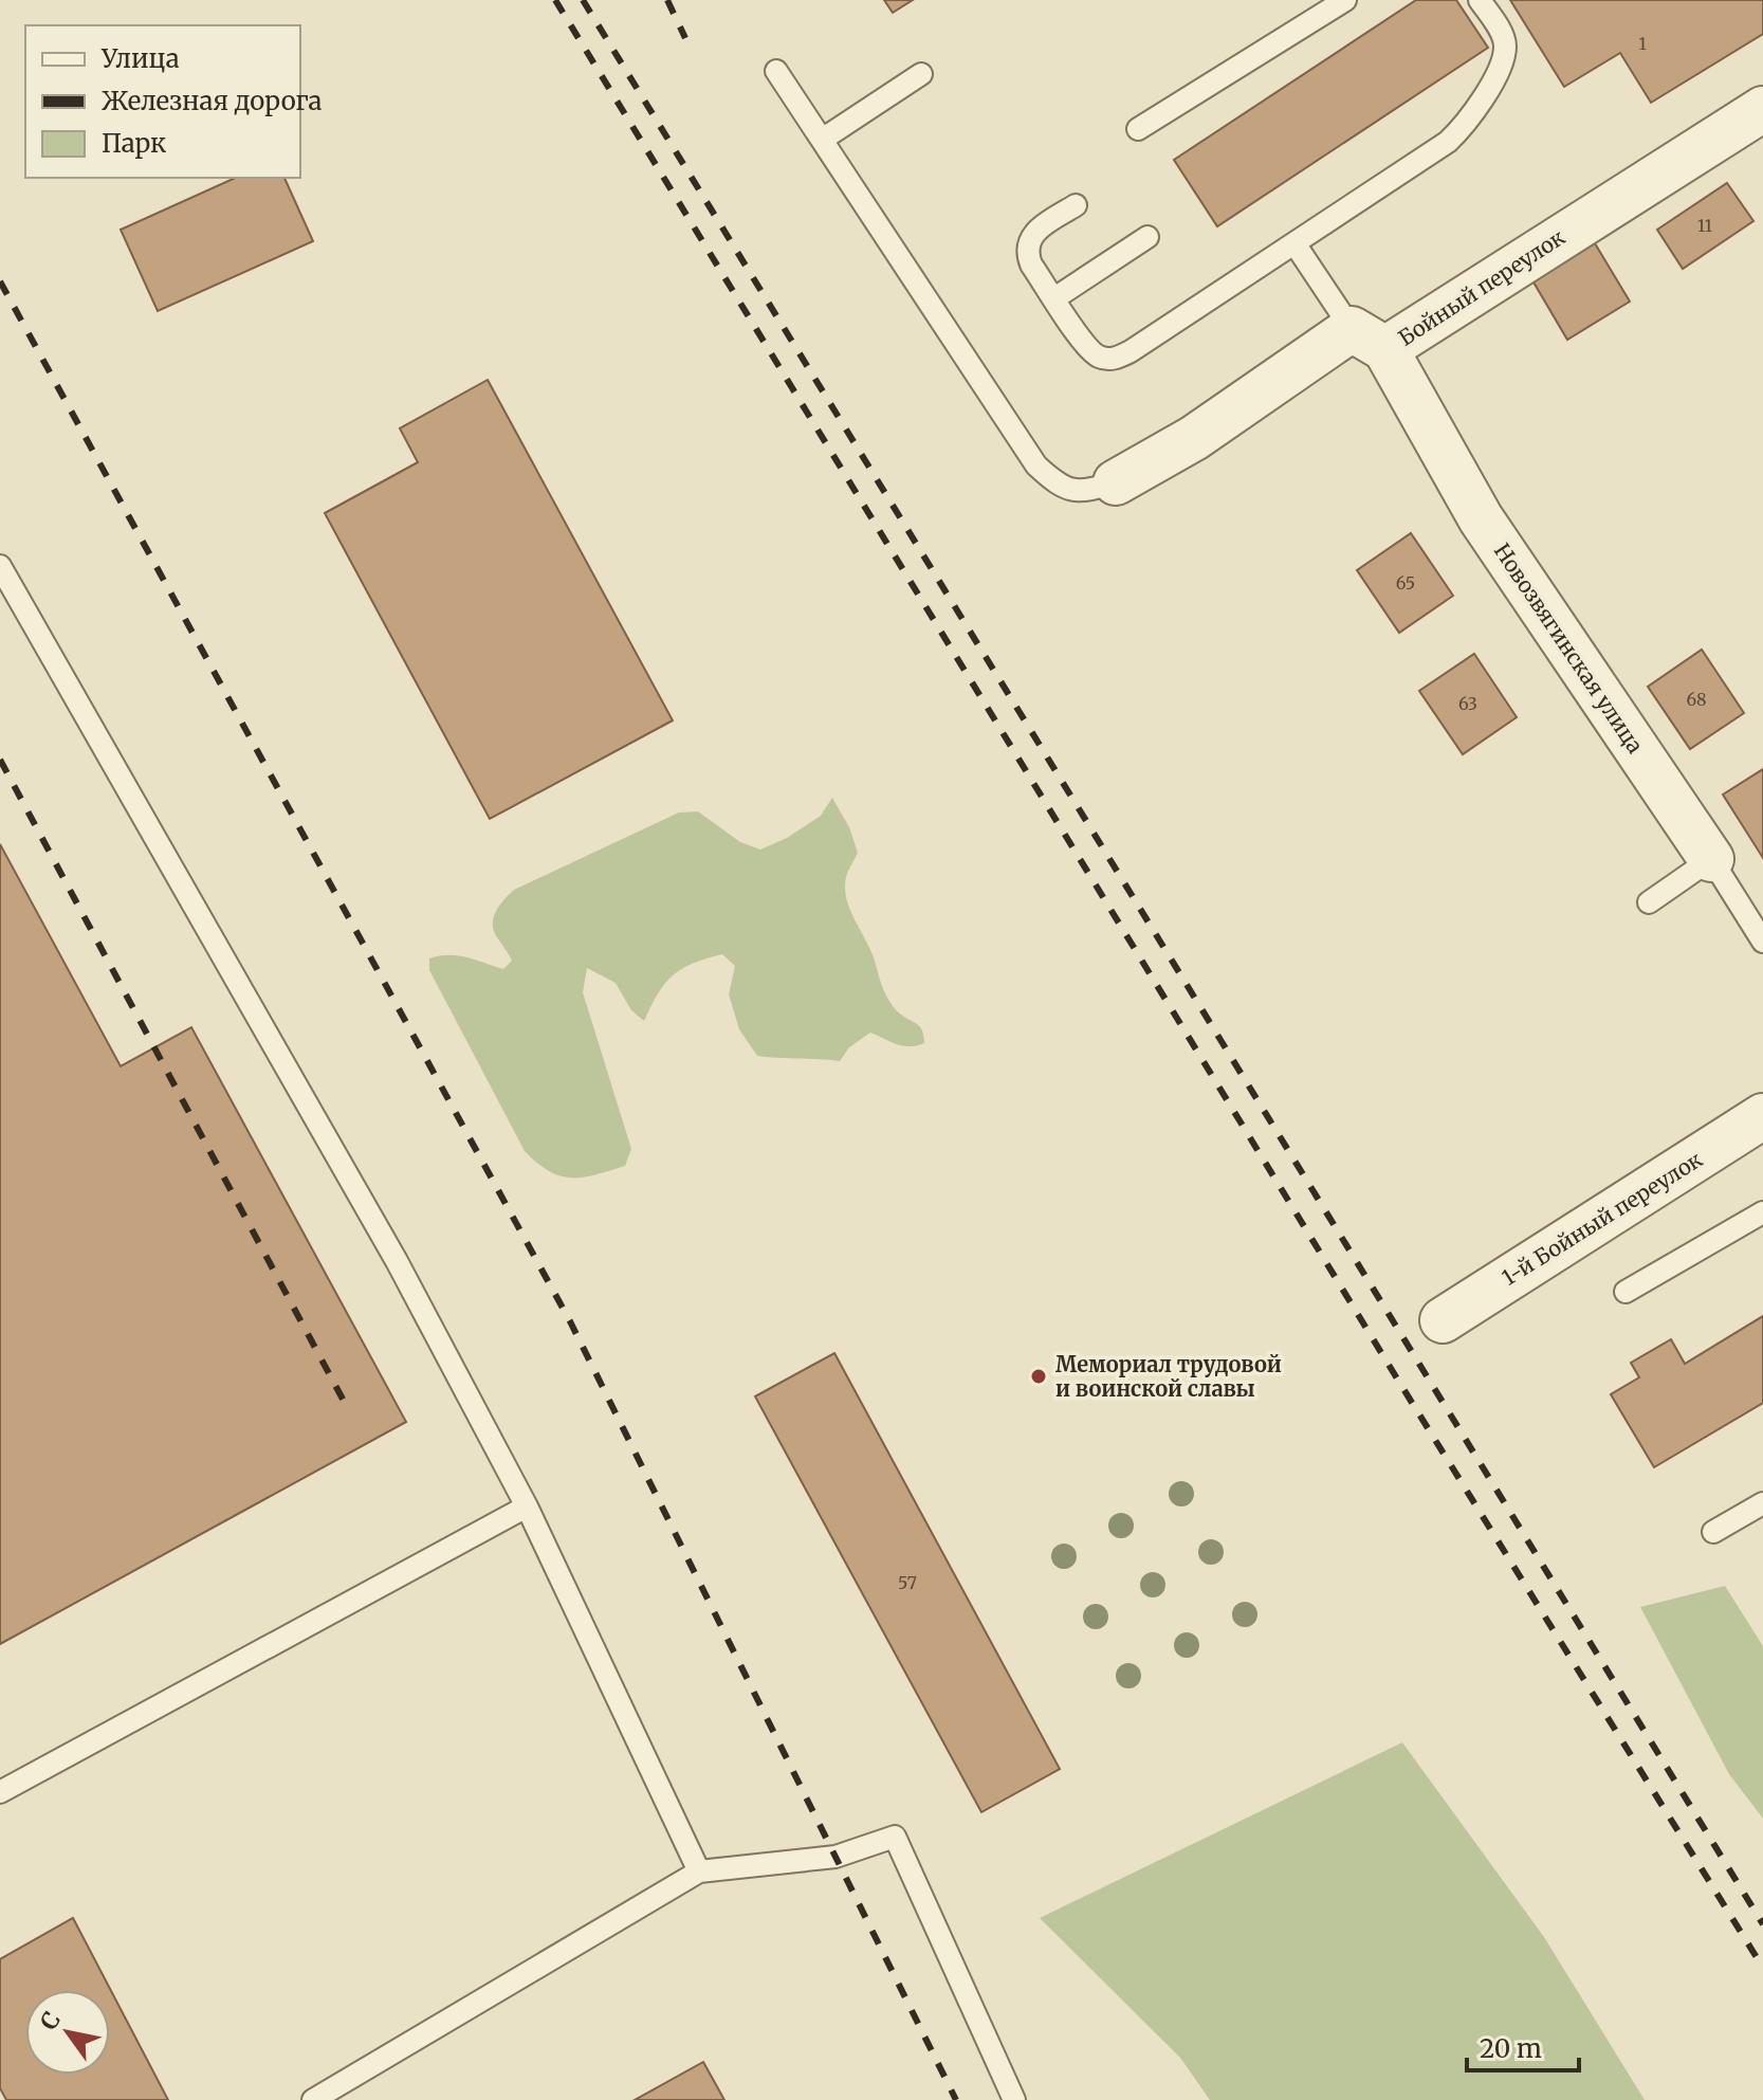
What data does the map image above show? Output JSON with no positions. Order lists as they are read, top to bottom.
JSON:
{
  "streets": {
    "street": ["Бойный переулок", "Новозвягинская улица", "1-й Бойный переулок"]
  },
  "crossings": [
    ["Бойный переулок", "Новозвягинская улица"]
  ],
  "places": ["Мемориал трудовой и воинской славы"],
  "house_numbers": [
    "1",
    "11",
    "65",
    "68",
    "63",
    "57"
  ],
  "legend": ["Улица", "Железная дорога", "Парк"],
  "scale_bar": "20 m",
  "north": "top left"
}
